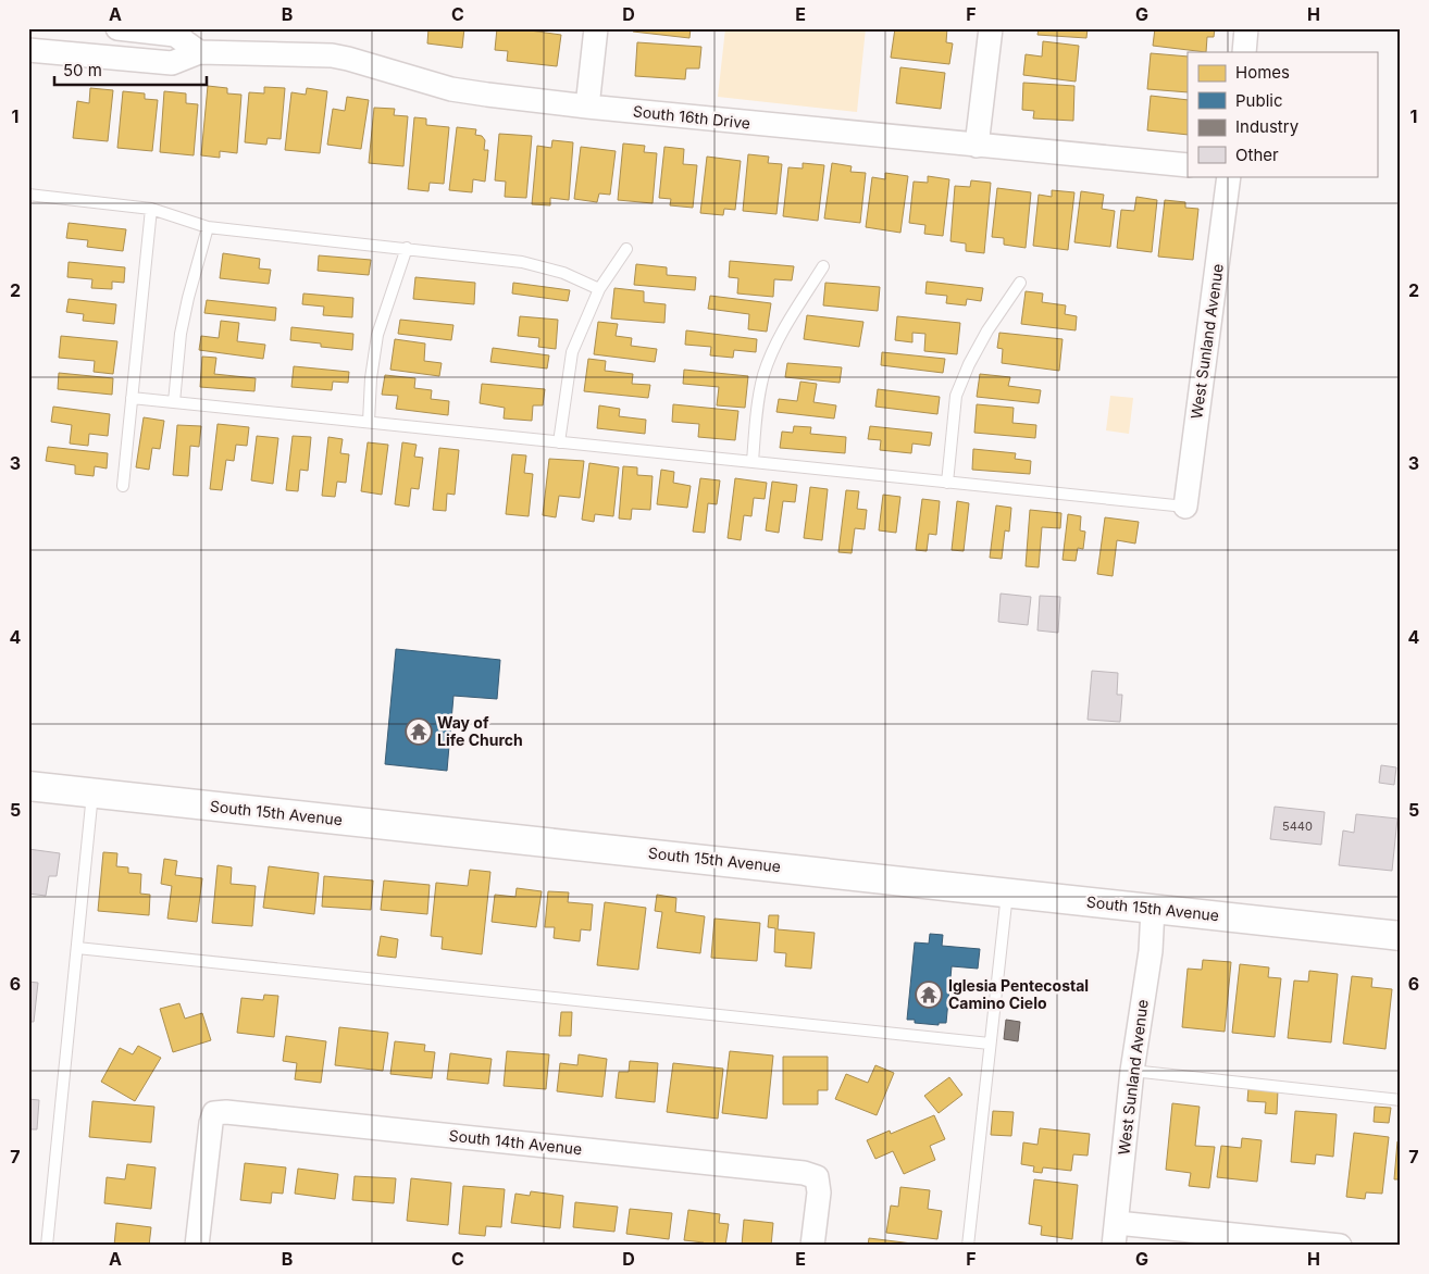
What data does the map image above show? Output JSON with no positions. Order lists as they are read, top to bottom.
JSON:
{
  "streets": {
    "street": [
      "South 16th Drive",
      "West Sunland Avenue",
      "South 15th Avenue",
      "South 14th Avenue"
    ]
  },
  "crossings": [
    ["West Sunland Avenue", "South 15th Avenue"]
  ],
  "places": {
    "temple": ["Way of Life Church", "Iglesia Pentecostal Camino Cielo"]
  },
  "house_numbers": ["5440"],
  "legend": [
    "Homes",
    "Public",
    "Industry",
    "Other"
  ],
  "scale_bar": "50 m",
  "grid": {
    "columns": [
      "A",
      "B",
      "C",
      "D",
      "E",
      "F",
      "G",
      "H"
    ],
    "rows": [
      "1",
      "2",
      "3",
      "4",
      "5",
      "6",
      "7"
    ]
  }
}
